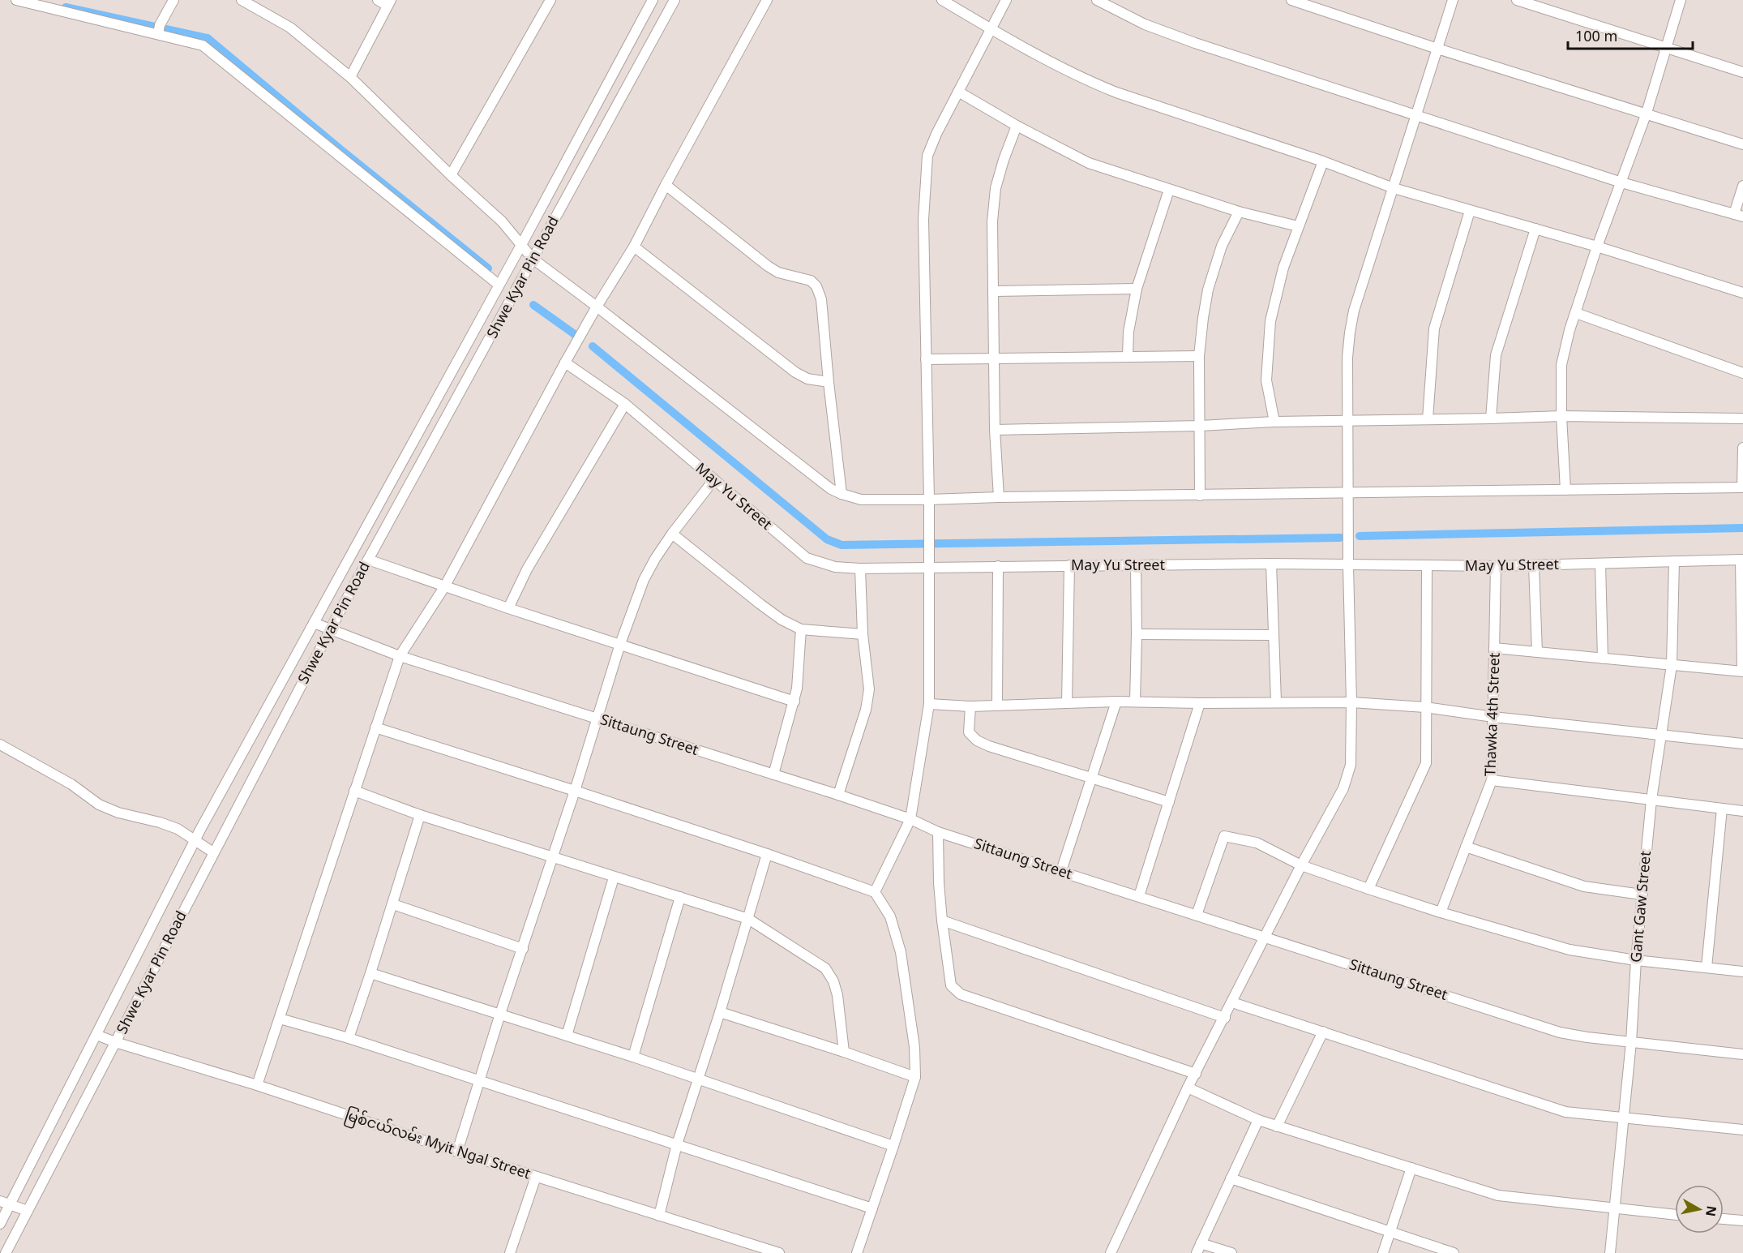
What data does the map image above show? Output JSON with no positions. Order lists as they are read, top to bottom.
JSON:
{
  "streets": {
    "street": [
      "Shwe Kyar Pin Road",
      "May Yu Street",
      "Thawka 4th Street",
      "Sittaung Street",
      "Gant Gaw Street",
      "မြစ်ငယ်လမ်း Myit Ngal Street"
    ]
  },
  "crossings": [
    ["Shwe Kyar Pin Road", "Sittaung Street"],
    ["Shwe Kyar Pin Road", "မြစ်ငယ်လမ်း Myit Ngal Street"],
    ["May Yu Street", "Thawka 4th Street"],
    ["May Yu Street", "Gant Gaw Street"],
    ["Sittaung Street", "Gant Gaw Street"]
  ],
  "scale_bar": "100 m",
  "north": "right"
}
